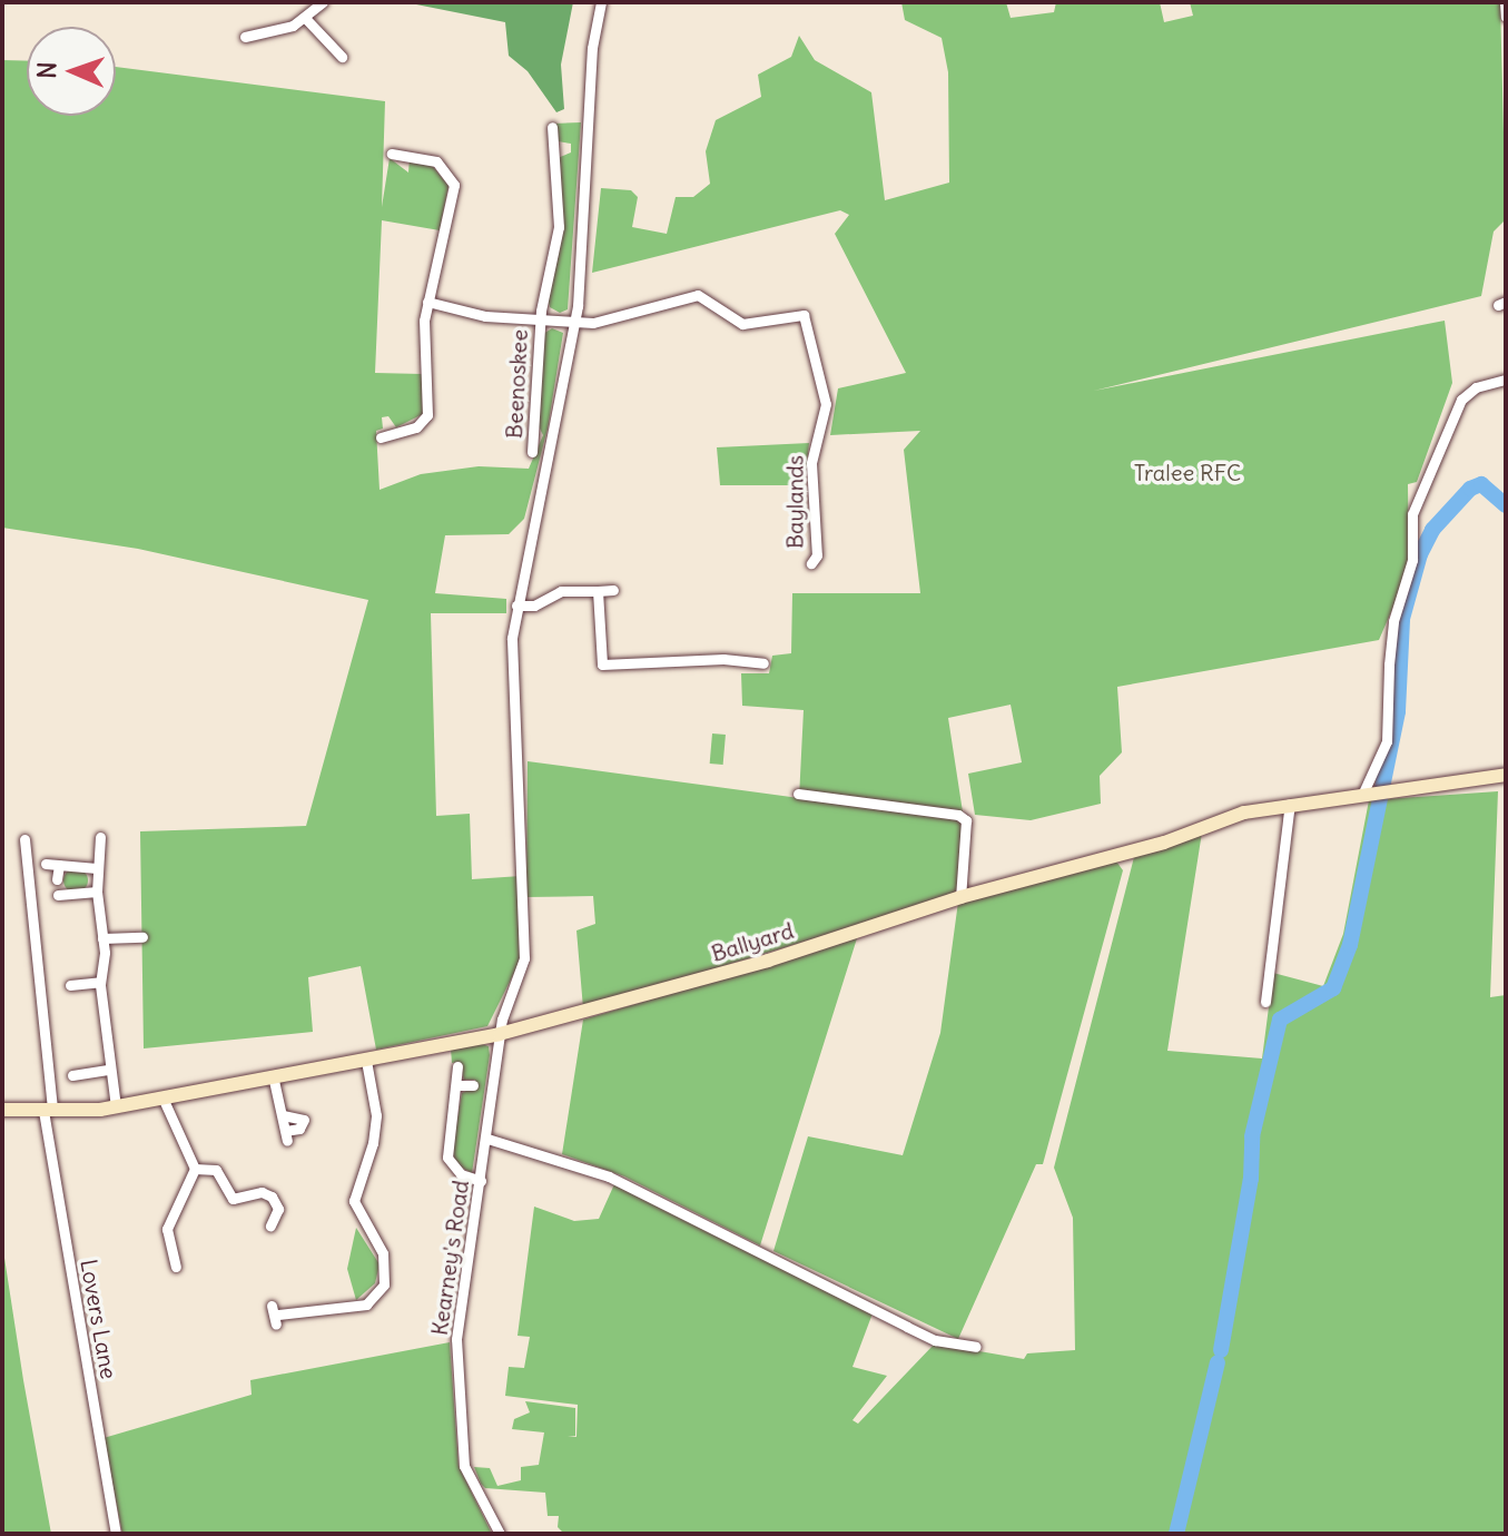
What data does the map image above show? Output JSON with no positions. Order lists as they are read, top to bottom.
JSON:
{
  "streets": {
    "street": [
      "Beenoskee",
      "Baylands",
      "Ballyard",
      "Kearney's Road",
      "Lovers Lane"
    ]
  },
  "crossings": [
    ["Beenoskee", "Baylands"],
    ["Beenoskee", "Kearney's Road"],
    ["Baylands", "Kearney's Road"],
    ["Ballyard", "Kearney's Road"],
    ["Ballyard", "Lovers Lane"]
  ],
  "parks": ["Tralee RFC"],
  "north": "left"
}
